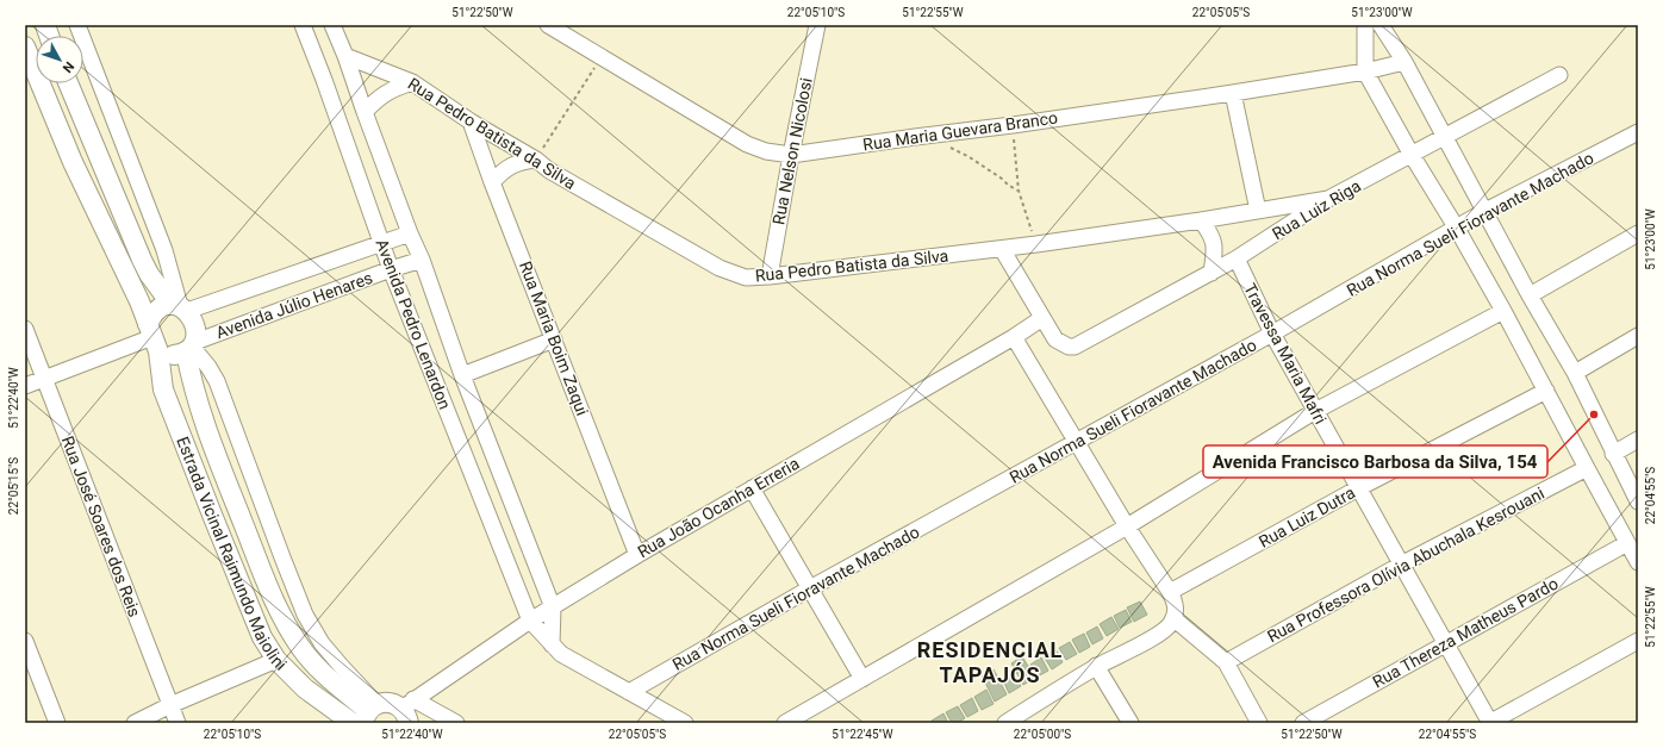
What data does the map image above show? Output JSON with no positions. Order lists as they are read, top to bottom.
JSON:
{
  "streets": {
    "main road": ["Estrada Vicinal Raimundo Maiolini"],
    "street": [
      "Rua Maria Guevara Branco",
      "Rua Pedro Batista da Silva",
      "Rua Nelson Nicolosi",
      "Rua Luiz Riga",
      "Rua Norma Sueli Fioravante Machado",
      "Avenida Júlio Henares",
      "Avenida Pedro Lenardon",
      "Rua Maria Boim Zaqui",
      "Travessa Maria Mafri",
      "Rua João Ocanha Erreria",
      "Rua Luiz Dutra",
      "Rua José Soares dos Reis",
      "Rua Professora Olívia Abuchala Kesrouani",
      "Rua Thereza Matheus Pardo"
    ]
  },
  "crossings": [
    ["Rua Maria Guevara Branco", "Rua Nelson Nicolosi"],
    ["Rua Pedro Batista da Silva", "Rua Nelson Nicolosi"],
    ["Rua Pedro Batista da Silva", "Rua Luiz Riga"],
    ["Rua Pedro Batista da Silva", "Avenida Pedro Lenardon"],
    ["Rua Pedro Batista da Silva", "Rua Maria Boim Zaqui"],
    ["Rua Luiz Riga", "Travessa Maria Mafri"],
    ["Rua Luiz Riga", "Rua João Ocanha Erreria"],
    ["Rua Norma Sueli Fioravante Machado", "Travessa Maria Mafri"],
    ["Avenida Júlio Henares", "Avenida Pedro Lenardon"],
    ["Avenida Júlio Henares", "Estrada Vicinal Raimundo Maiolini"],
    ["Avenida Pedro Lenardon", "Rua João Ocanha Erreria"],
    ["Rua Maria Boim Zaqui", "Rua João Ocanha Erreria"],
    ["Travessa Maria Mafri", "Rua Luiz Dutra"],
    ["Travessa Maria Mafri", "Rua Professora Olívia Abuchala Kesrouani"],
    ["Travessa Maria Mafri", "Rua Thereza Matheus Pardo"]
  ],
  "districts": ["RESIDENCIAL TAPAJÓS"],
  "places": ["Avenida Francisco Barbosa da Silva, 154"],
  "north": "bottom right",
  "coordinates": [
    "51°22'50\"W",
    "22°05'10\"S",
    "51°22'55\"W",
    "22°05'05\"S",
    "51°23'00\"W",
    "51°22'40\"W",
    "22°05'15\"S",
    "22°04'55\"S",
    "51°22'45\"W",
    "22°05'00\"S"
  ]
}
